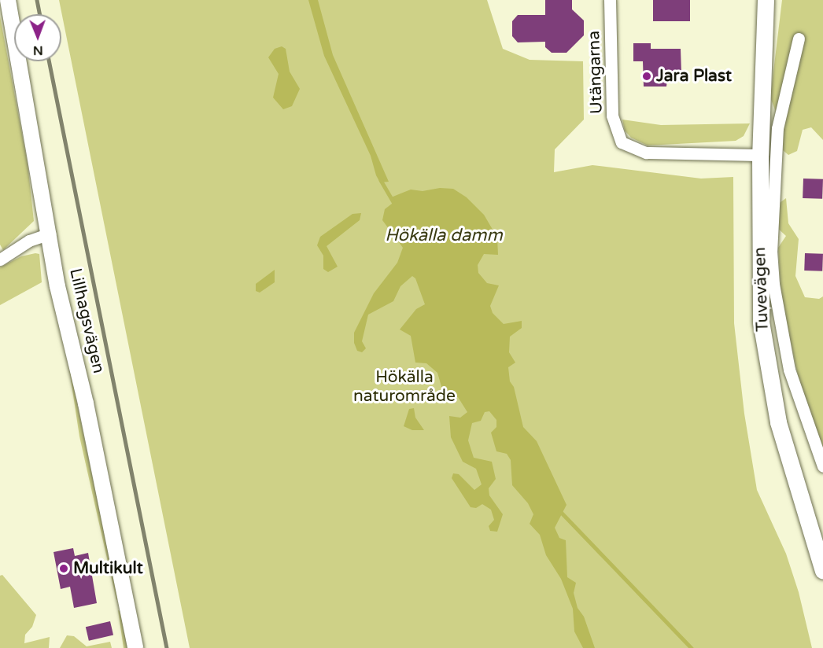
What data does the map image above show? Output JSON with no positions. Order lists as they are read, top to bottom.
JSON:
{
  "streets": {
    "main road": ["Tuvevägen"],
    "street": ["Utängarna", "Lillhagsvägen"]
  },
  "crossings": [
    ["Utängarna", "Tuvevägen"]
  ],
  "water": ["Hökälla damm"],
  "parks": ["Hökälla naturområde"],
  "places": ["Jara Plast", "Multikult"],
  "north": "bottom"
}
